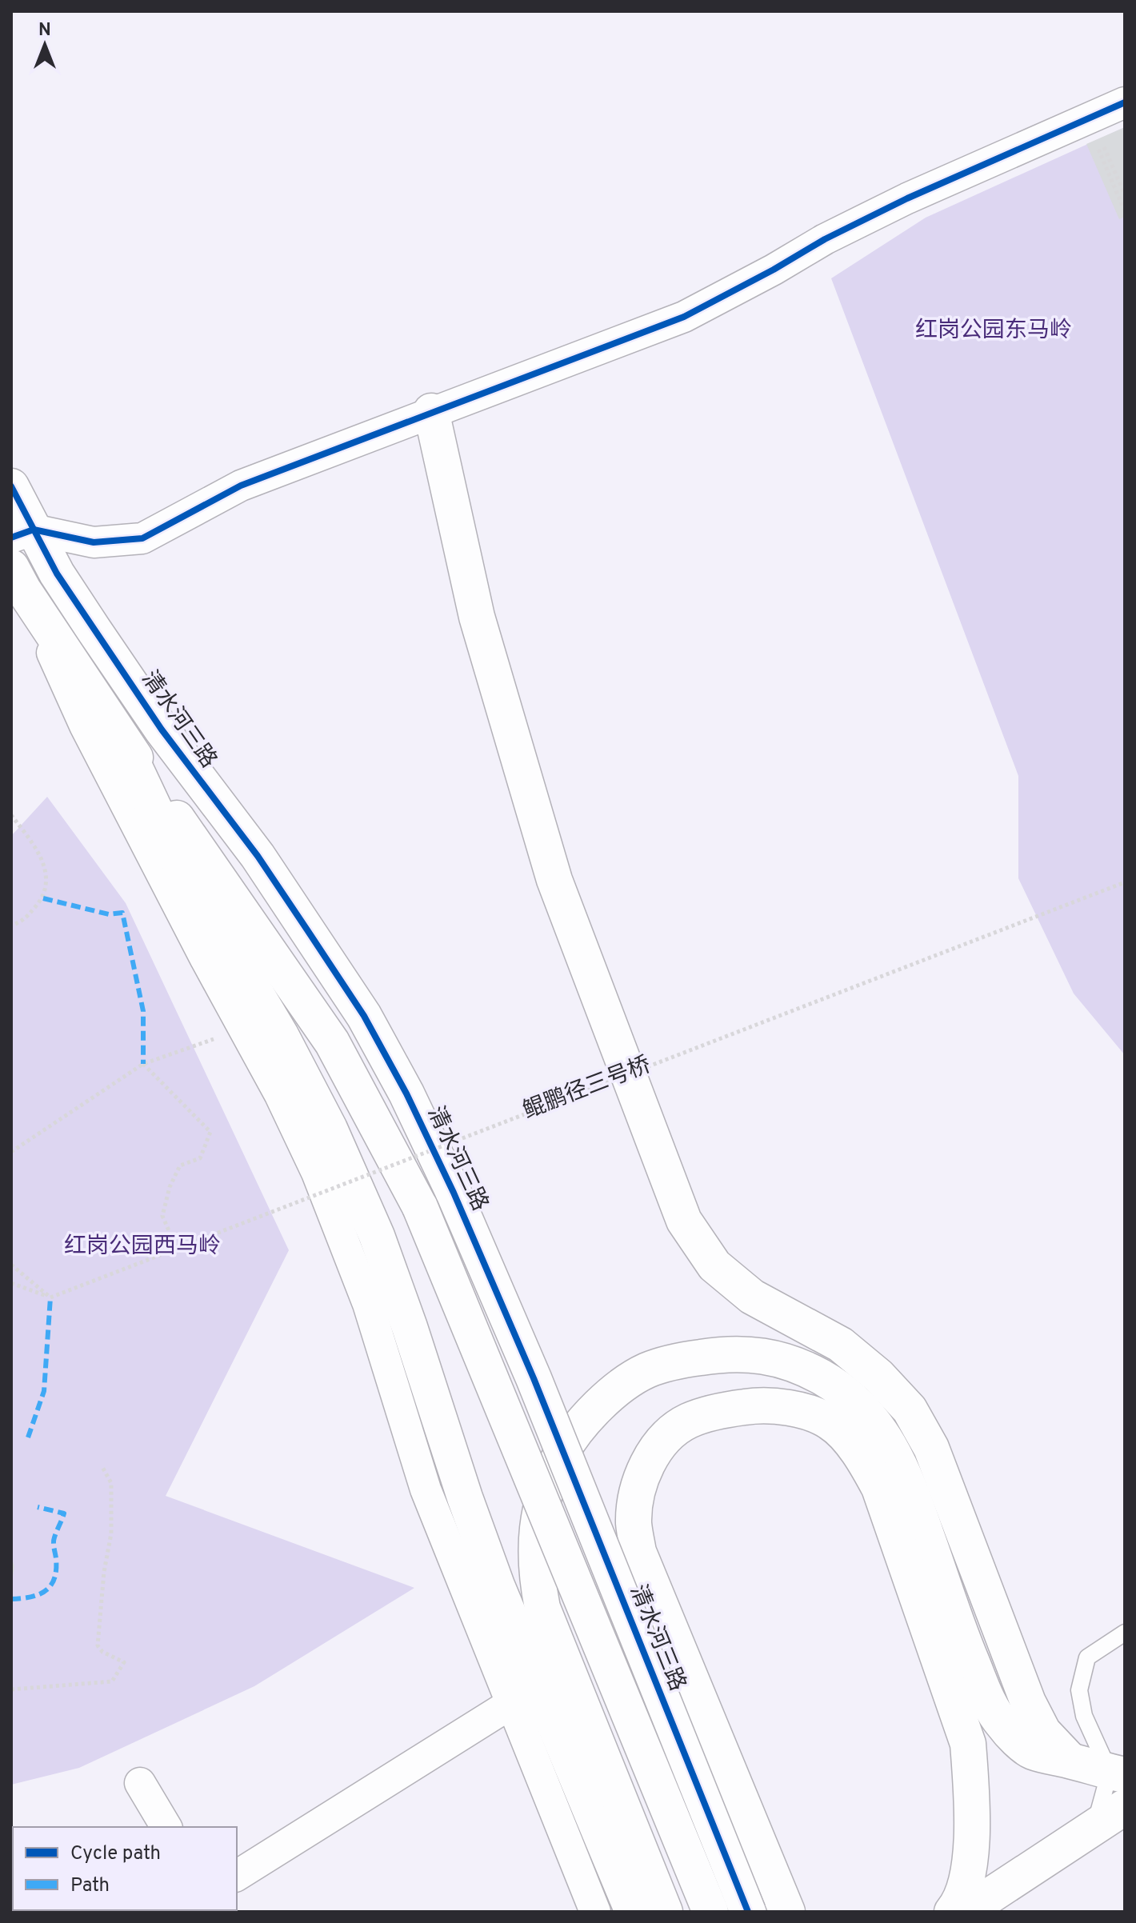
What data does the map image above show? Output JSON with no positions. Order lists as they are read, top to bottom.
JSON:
{
  "streets": {
    "street": ["清水河三路"],
    "path": ["鲲鹏径三号桥"]
  },
  "parks": ["红岗公园东马岭", "红岗公园西马岭"],
  "legend": ["Cycle path", "Path"],
  "north": "top"
}
